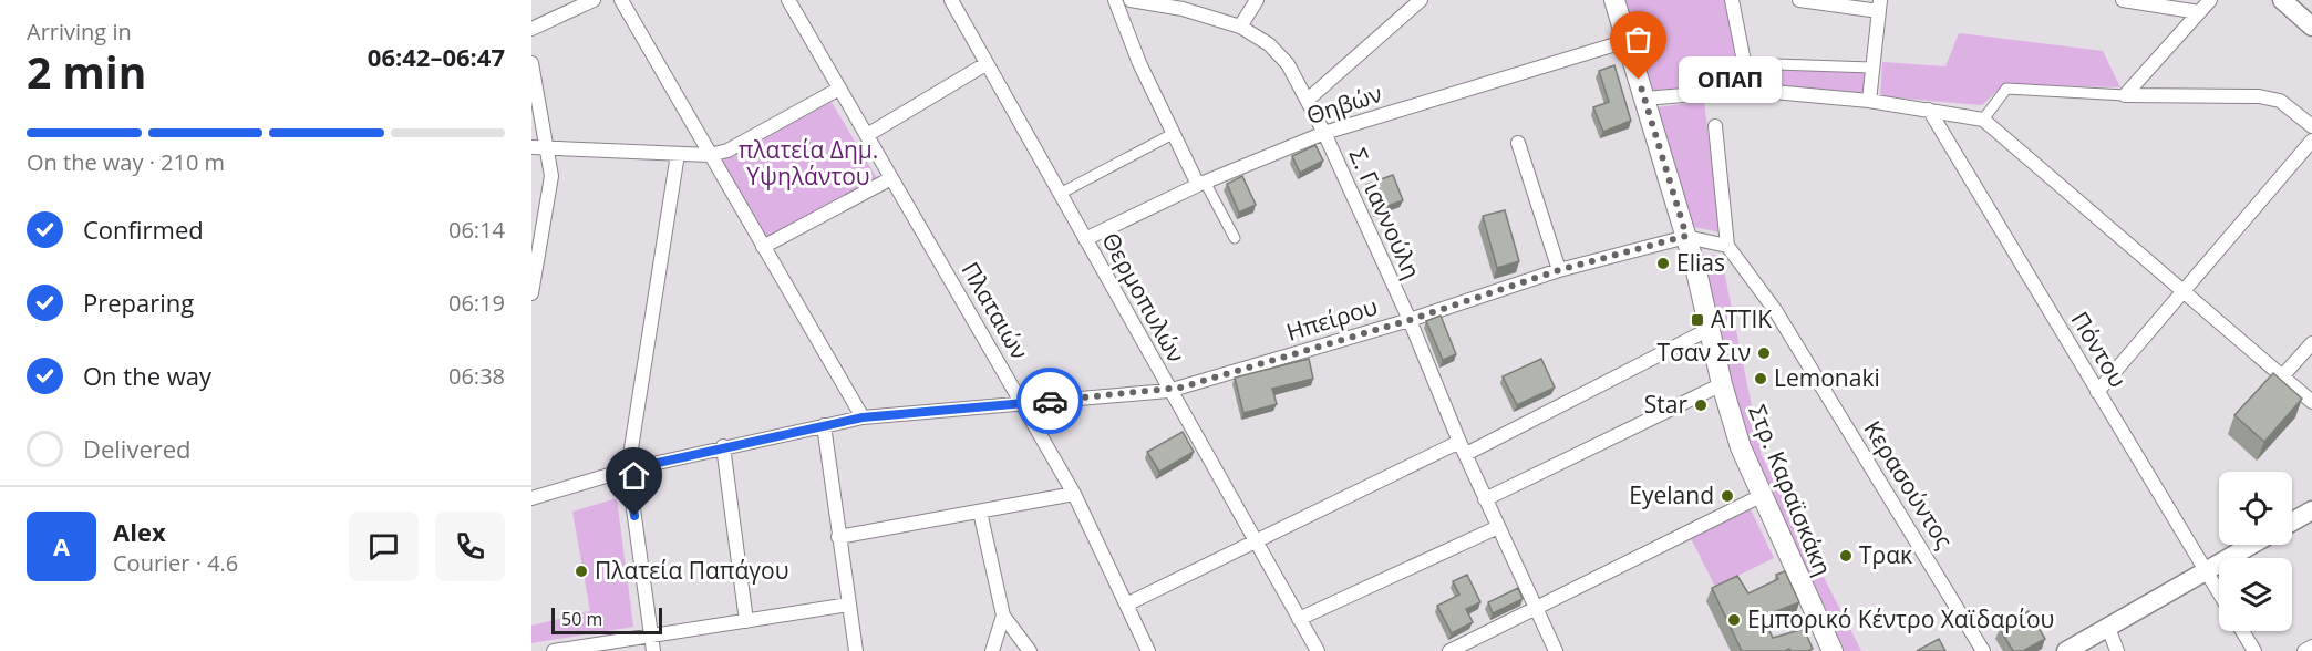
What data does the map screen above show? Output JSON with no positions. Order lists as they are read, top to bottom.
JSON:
{
  "streets": {
    "main road": ["Στρ. Καραϊσκάκη"],
    "street": [
      "Θηβών",
      "Σ. Γιαννούλη",
      "Θερμοπυλών",
      "Πλαταιών",
      "Ηπείρου",
      "Πόντου",
      "Κερασούντος"
    ]
  },
  "crossings": [
    ["Θηβών", "Σ. Γιαννούλη"],
    ["Θηβών", "Θερμοπυλών"],
    ["Θηβών", "Στρ. Καραϊσκάκη"],
    ["Σ. Γιαννούλη", "Ηπείρου"],
    ["Θερμοπυλών", "Ηπείρου"],
    ["Πλαταιών", "Ηπείρου"],
    ["Ηπείρου", "Στρ. Καραϊσκάκη"]
  ],
  "parks": ["πλατεία Δημ. Υψηλάντου"],
  "places": {
    "other": [
      "ΟΠΑΠ",
      "Elias",
      "Τσαν Σιν",
      "Lemonaki",
      "Star",
      "Eyeland",
      "Τρακ",
      "Πλατεία Παπάγου",
      "Εμπορικό Κέντρο Χαϊδαρίου"
    ],
    "transit": ["ΑΤΤΙΚ"]
  },
  "scale_bar": "50 m",
  "page": {
    "heading": ["2 min", "Arriving in", "06:42–06:47"],
    "panel": ["Alex", "Courier · 4.6"],
    "bubble": "ΟΠΑΠ",
    "bar": "On the way · 210 m",
    "list": [
      ["Confirmed", "06:14"],
      ["Preparing", "06:19"],
      ["On the way", "06:38"],
      "Delivered"
    ],
    "round": "A",
    "scale": "50 m"
  }
}
